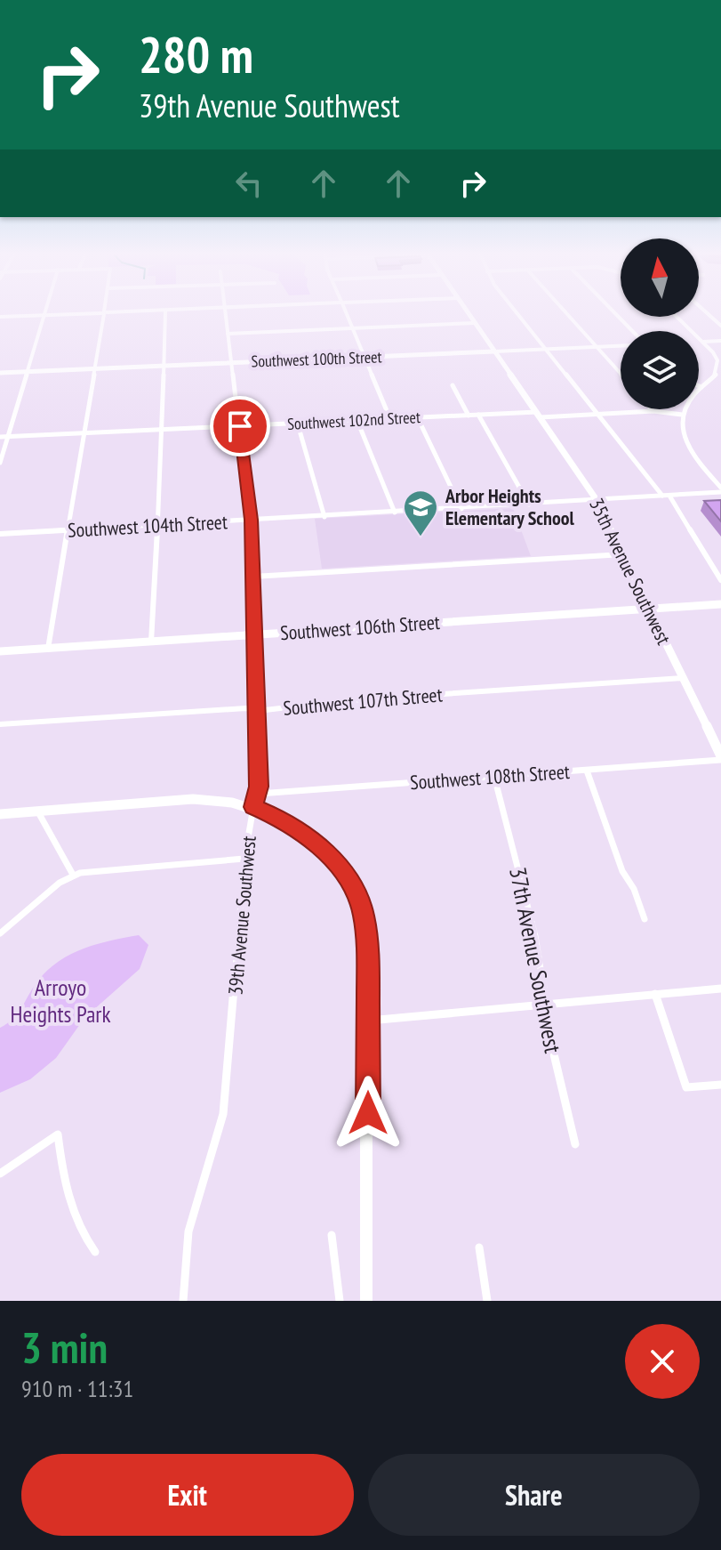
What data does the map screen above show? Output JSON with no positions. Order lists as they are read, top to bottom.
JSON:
{
  "streets": {
    "street": [
      "Southwest 100th Street",
      "Southwest 102nd Street",
      "Southwest 104th Street",
      "35th Avenue Southwest",
      "Southwest 106th Street",
      "Southwest 107th Street",
      "Southwest 108th Street",
      "39th Avenue Southwest",
      "37th Avenue Southwest"
    ]
  },
  "crossings": [
    ["Southwest 100th Street", "35th Avenue Southwest"],
    ["Southwest 100th Street", "39th Avenue Southwest"],
    ["Southwest 102nd Street", "35th Avenue Southwest"],
    ["Southwest 102nd Street", "39th Avenue Southwest"],
    ["Southwest 104th Street", "35th Avenue Southwest"],
    ["Southwest 104th Street", "39th Avenue Southwest"],
    ["35th Avenue Southwest", "Southwest 106th Street"],
    ["35th Avenue Southwest", "Southwest 107th Street"],
    ["35th Avenue Southwest", "Southwest 108th Street"],
    ["Southwest 106th Street", "39th Avenue Southwest"],
    ["Southwest 107th Street", "39th Avenue Southwest"],
    ["Southwest 108th Street", "39th Avenue Southwest"],
    ["Southwest 108th Street", "37th Avenue Southwest"]
  ],
  "parks": ["Arroyo Heights Park"],
  "places": {
    "school or university": ["Arbor Heights Elementary School"]
  },
  "north": "top",
  "page": {
    "turn": ["280 m", "39th Avenue Southwest"],
    "heading": ["3 min", "910 m · 11:31"],
    "buttons": ["Exit", "Share"]
  }
}
